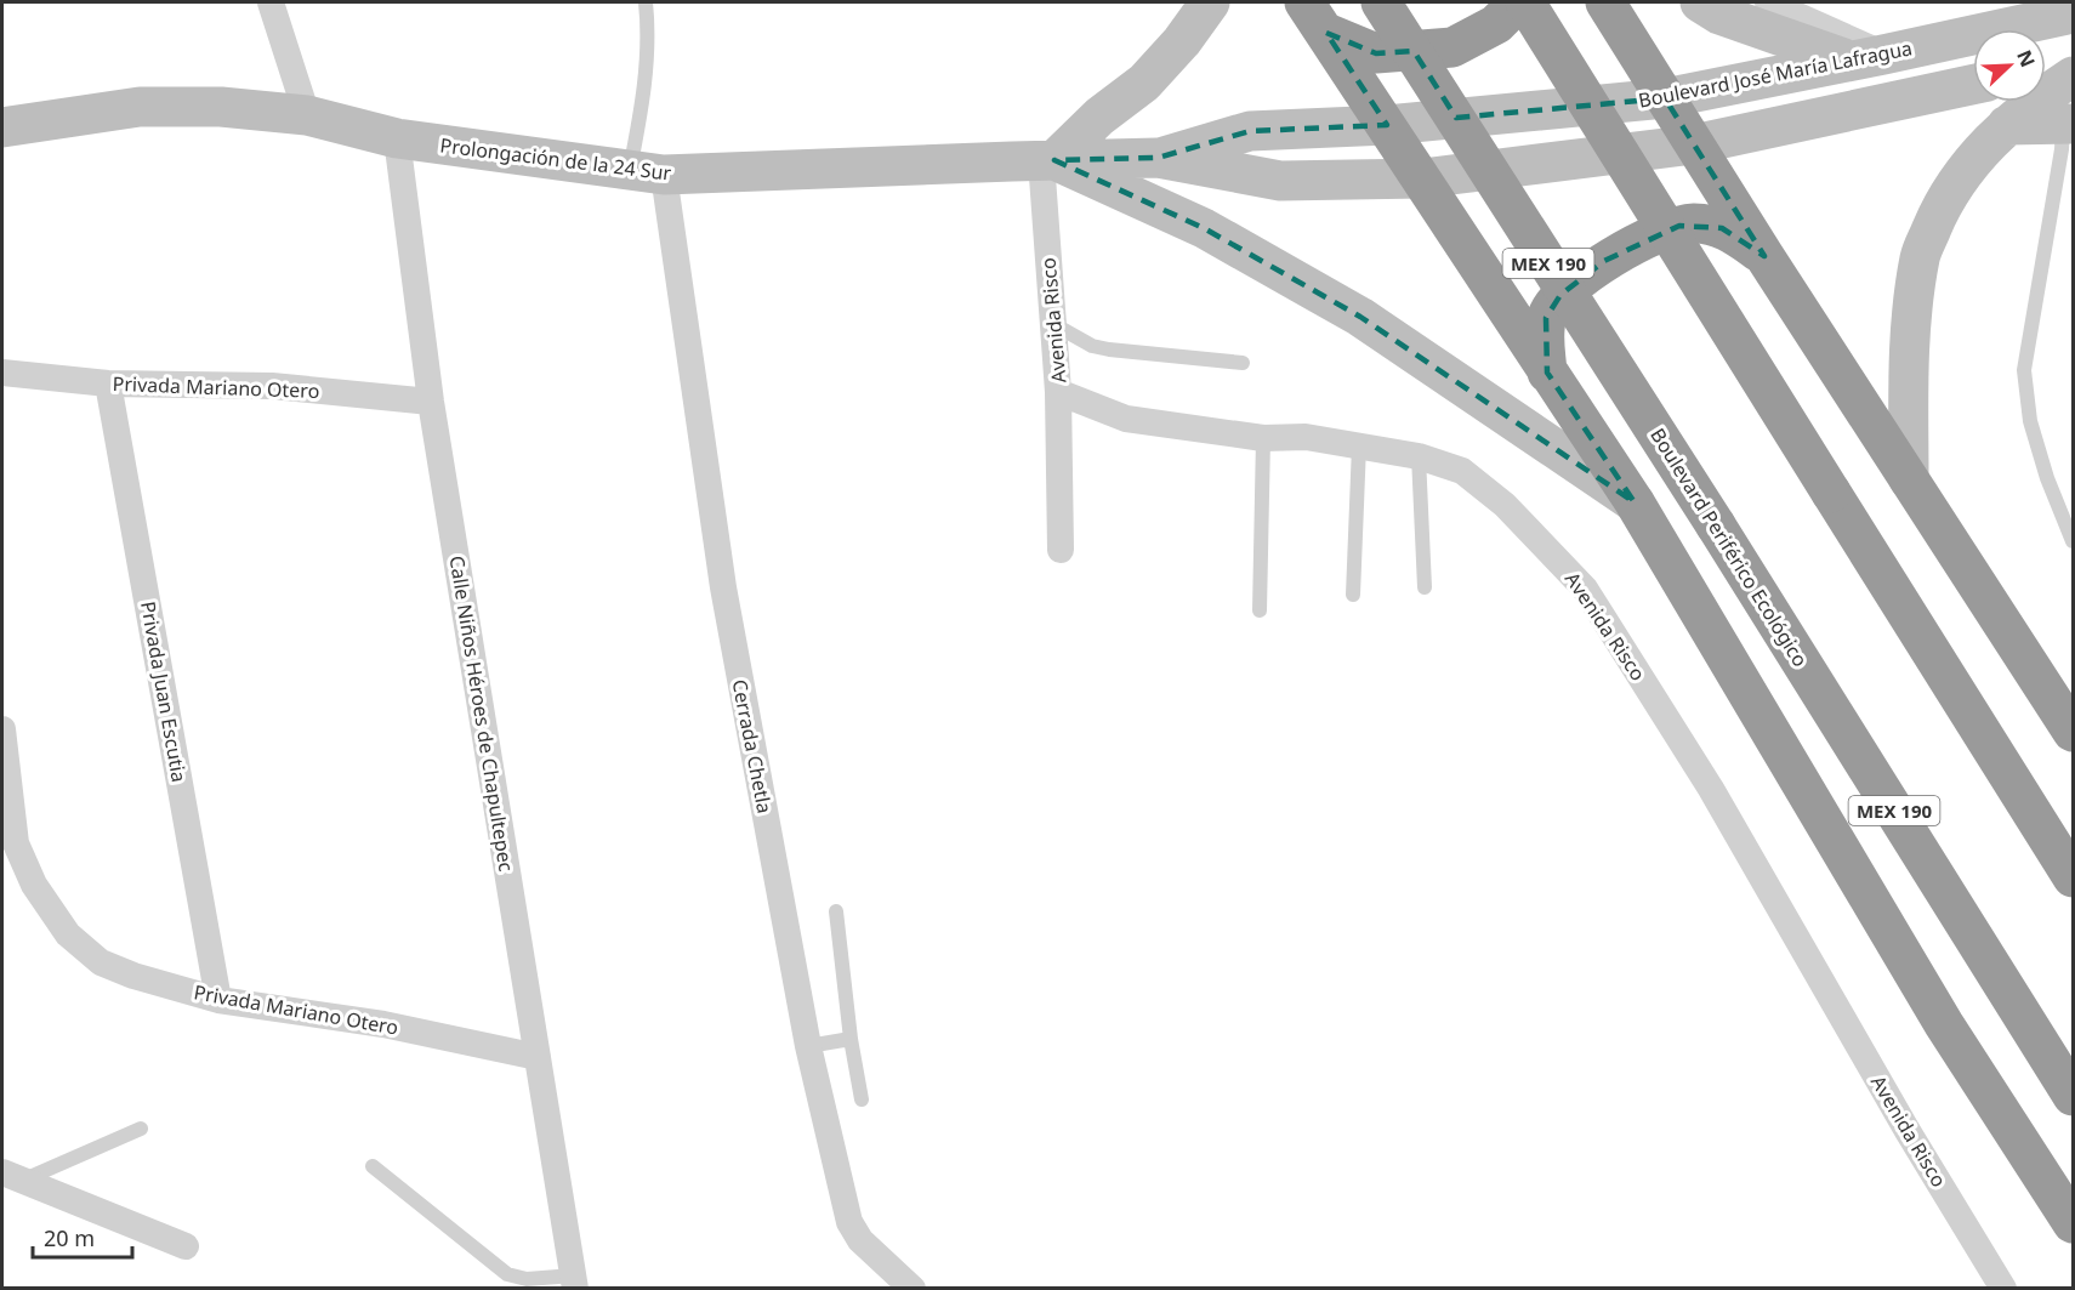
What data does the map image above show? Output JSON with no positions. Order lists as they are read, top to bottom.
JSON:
{
  "streets": {
    "highway": ["MEX 190", "Boulevard Periférico Ecológico"],
    "street": [
      "Boulevard José María Lafragua",
      "Prolongación de la 24 Sur",
      "Avenida Risco",
      "Privada Mariano Otero",
      "Privada Juan Escutia",
      "Calle Niños Héroes de Chapultepec",
      "Cerrada Chetla"
    ]
  },
  "crossings": [
    ["Boulevard José María Lafragua", "Prolongación de la 24 Sur"],
    ["Prolongación de la 24 Sur", "Avenida Risco"],
    ["Prolongación de la 24 Sur", "Calle Niños Héroes de Chapultepec"],
    ["Prolongación de la 24 Sur", "Cerrada Chetla"],
    ["Privada Mariano Otero", "Privada Juan Escutia"],
    ["Privada Mariano Otero", "Calle Niños Héroes de Chapultepec"]
  ],
  "scale_bar": "20 m",
  "north": "top right"
}
